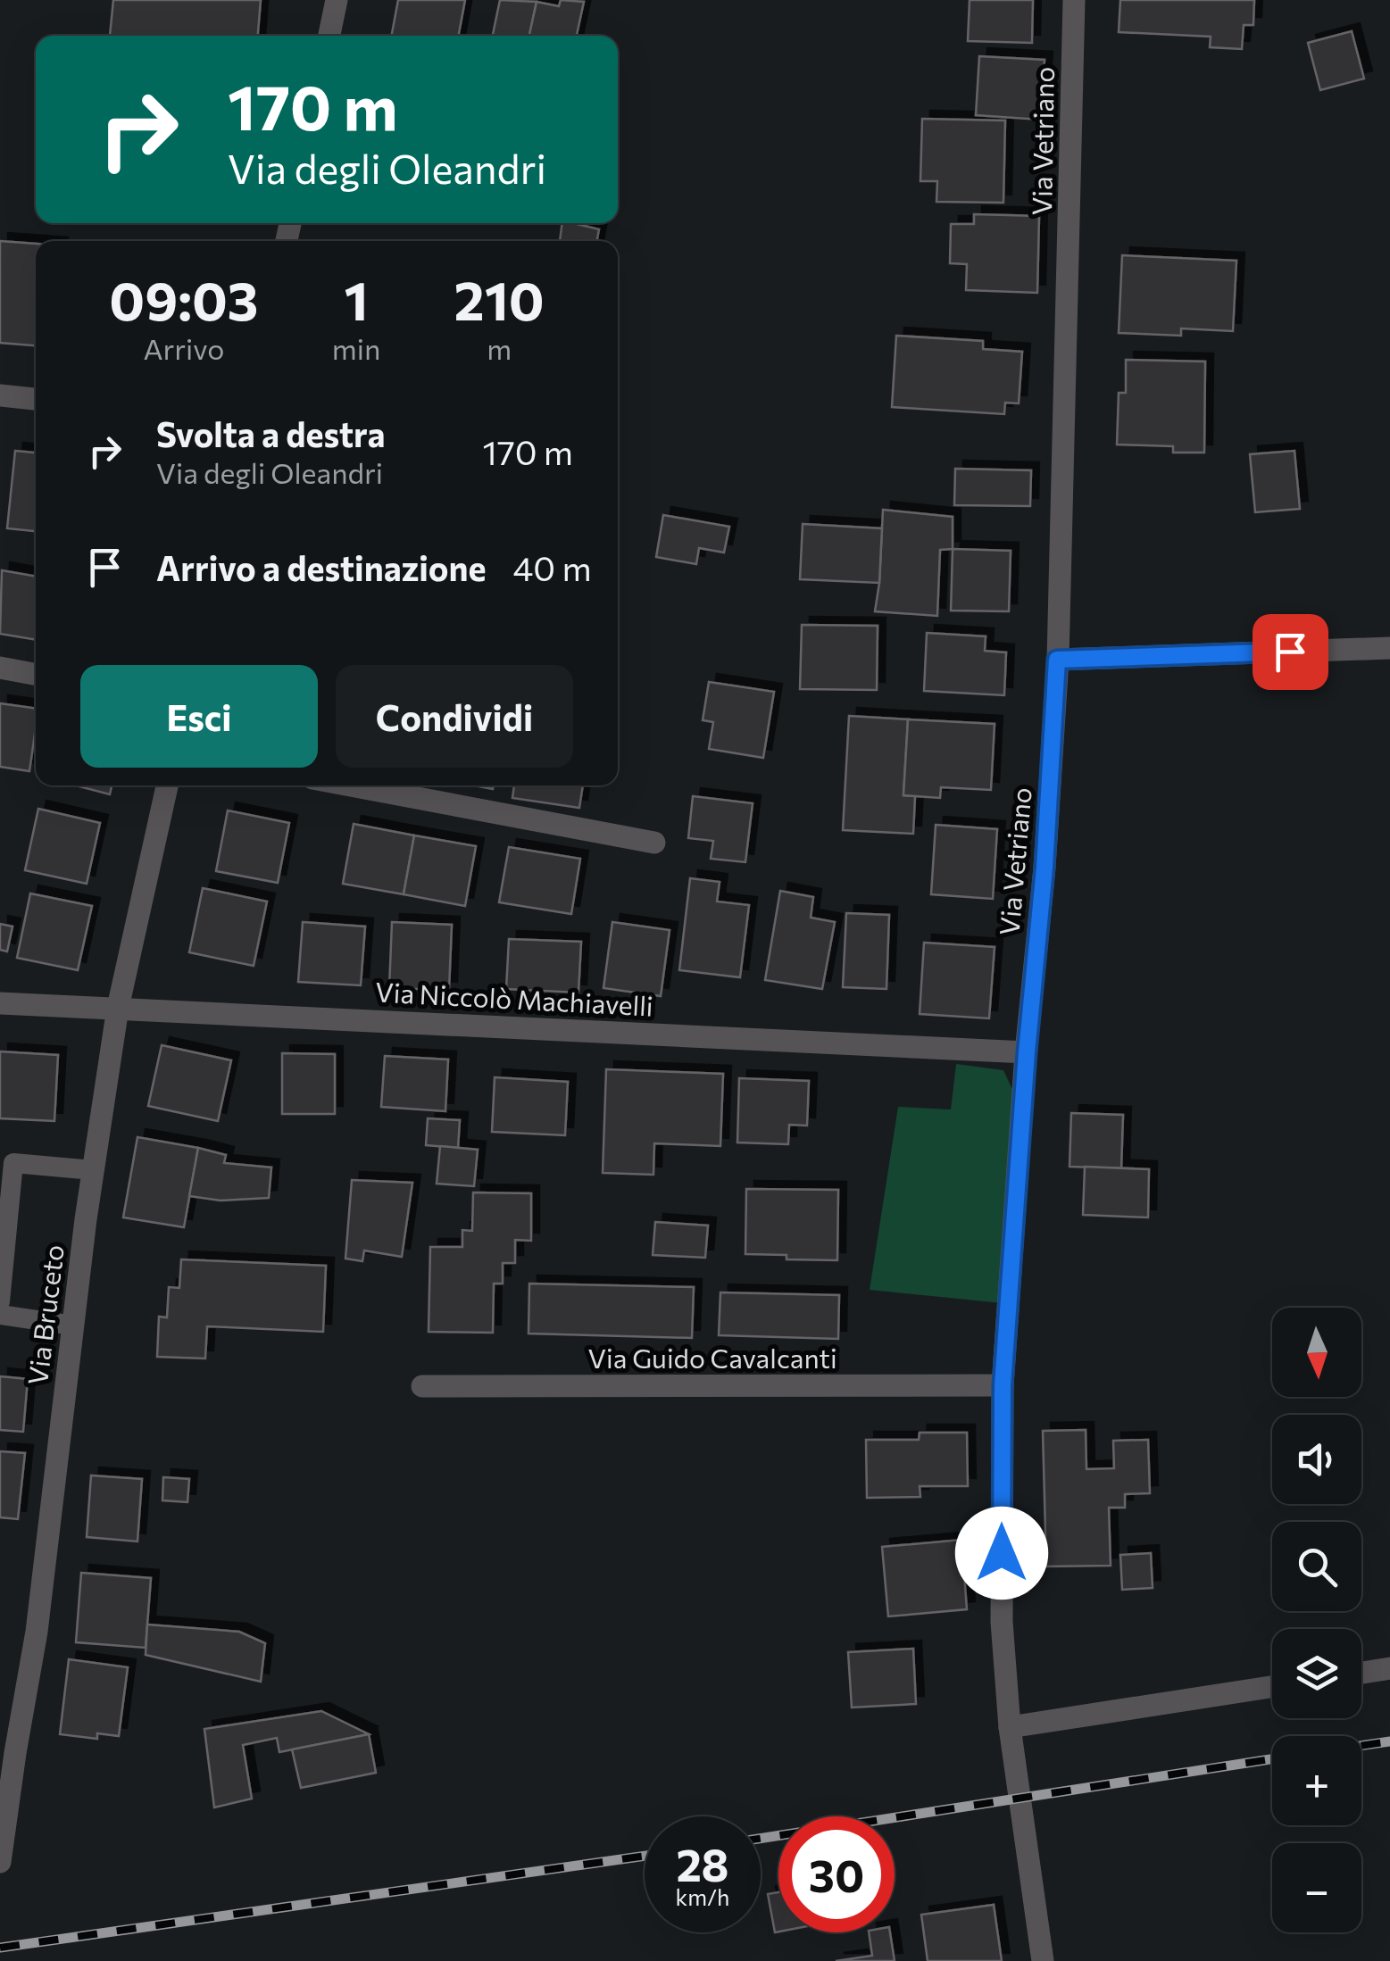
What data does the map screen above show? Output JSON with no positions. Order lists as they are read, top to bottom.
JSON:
{
  "streets": {
    "street": [
      "Via Vetriano",
      "Via Niccolò Machiavelli",
      "Via Bruceto",
      "Via Guido Cavalcanti"
    ]
  },
  "crossings": [
    ["Via Vetriano", "Via Niccolò Machiavelli"],
    ["Via Vetriano", "Via Guido Cavalcanti"],
    ["Via Niccolò Machiavelli", "Via Bruceto"]
  ],
  "north": "bottom",
  "page": {
    "turn": ["170 m", "Via degli Oleandri"],
    "eta": [
      "09:03",
      "Arrivo",
      "1",
      "min",
      "210",
      "m"
    ],
    "list": [
      {
        "name": "Svolta a destra",
        "note": "Via degli Oleandri",
        "value": "170 m"
      },
      {
        "name": "Arrivo a destinazione",
        "value": "40 m"
      }
    ],
    "buttons": ["Esci", "Condividi"],
    "map_buttons": ["+", "−"],
    "speed": "28 km/h",
    "limit": "30"
  }
}
